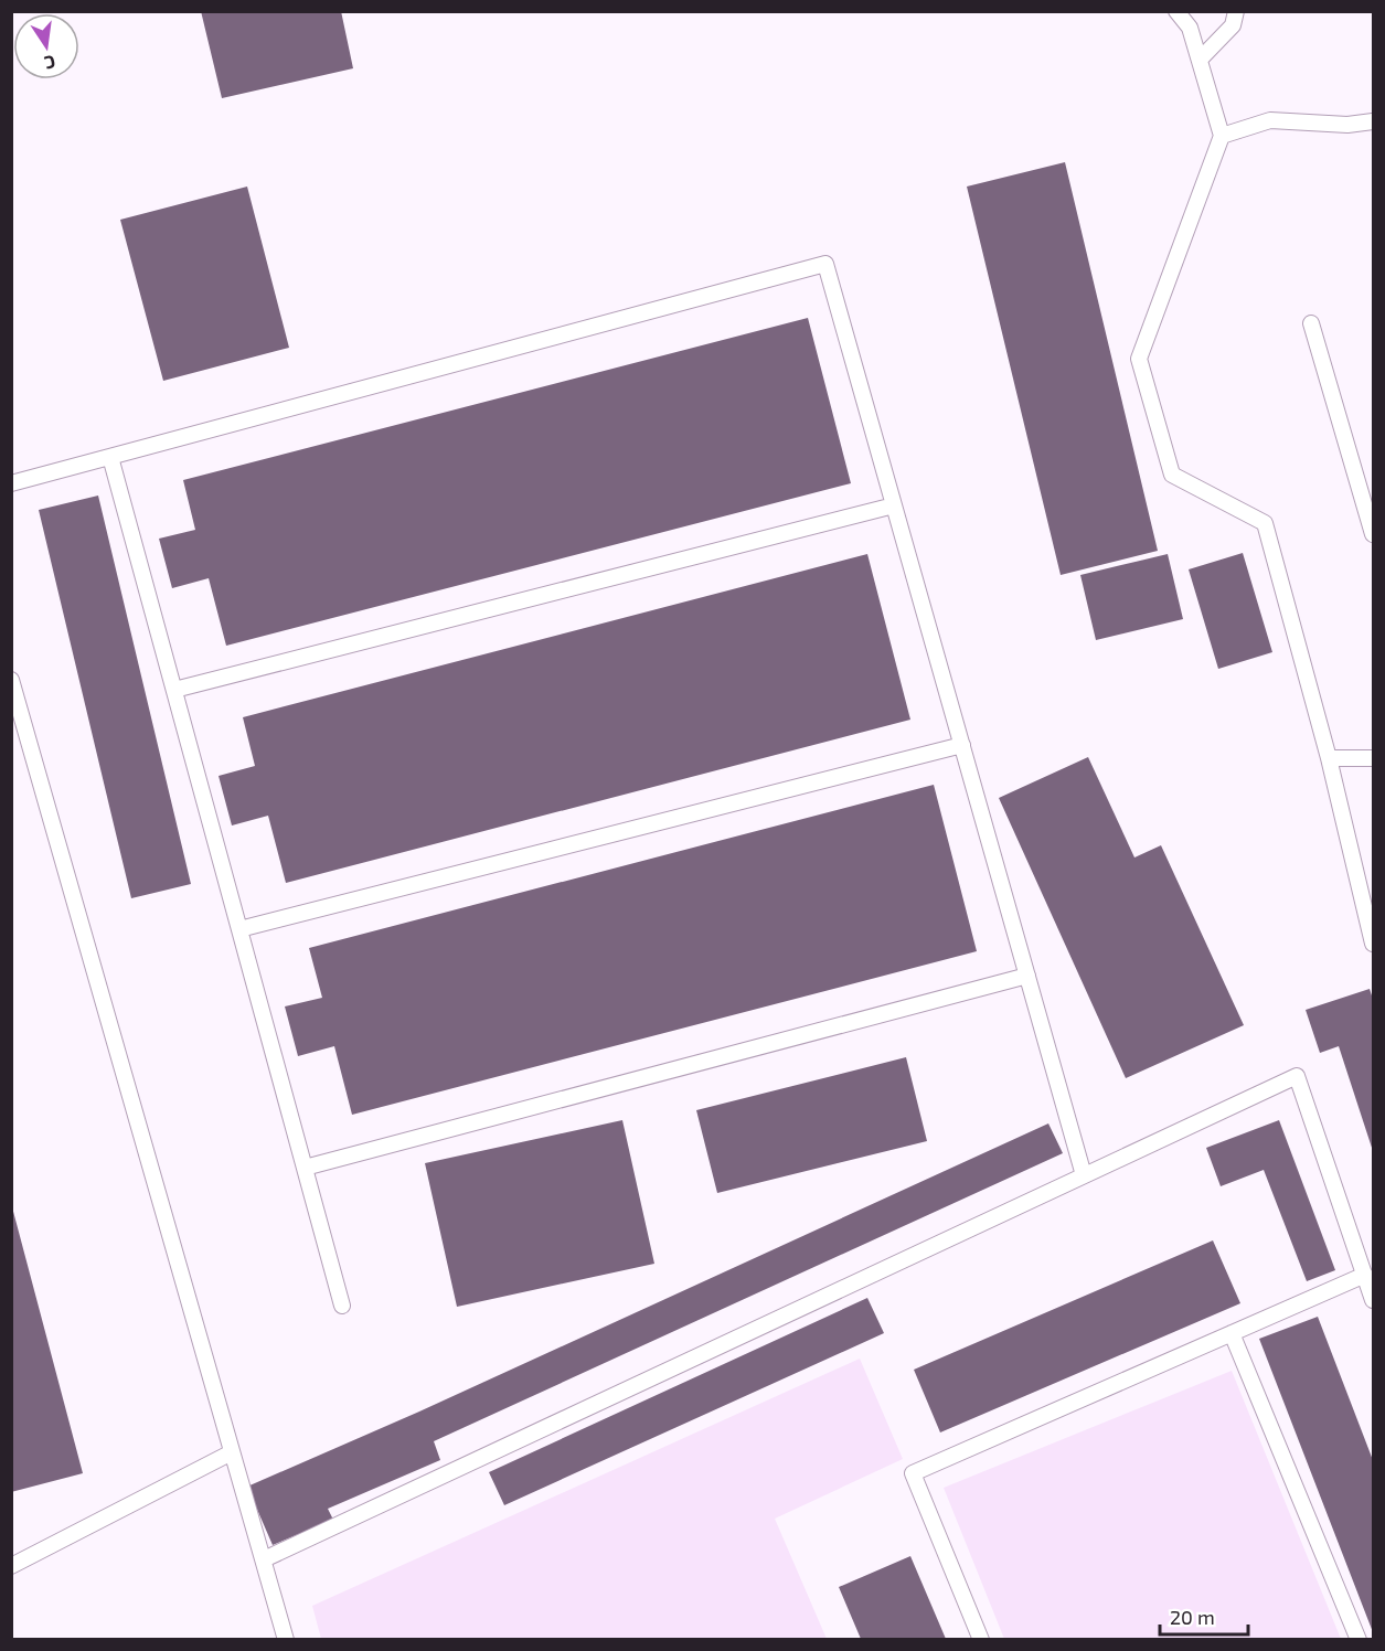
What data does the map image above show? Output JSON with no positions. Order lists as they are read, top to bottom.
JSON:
{
  "scale_bar": "20 m",
  "north": "bottom"
}
